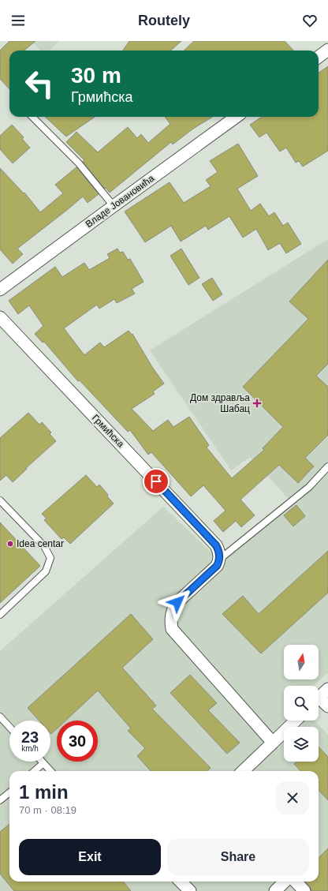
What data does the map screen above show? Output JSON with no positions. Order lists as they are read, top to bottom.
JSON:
{
  "streets": {
    "street": ["Владе Јовановића", "Грмићска"]
  },
  "places": {
    "health": ["Дом здравља Шабац"],
    "other": ["Idea centar"]
  },
  "north": "top",
  "page": {
    "header": "Routely",
    "turn": ["30 m", "Грмићска"],
    "speed": "23 km/h",
    "limit": "30",
    "heading": ["1 min", "70 m · 08:19"],
    "buttons": ["Exit", "Share"]
  }
}
